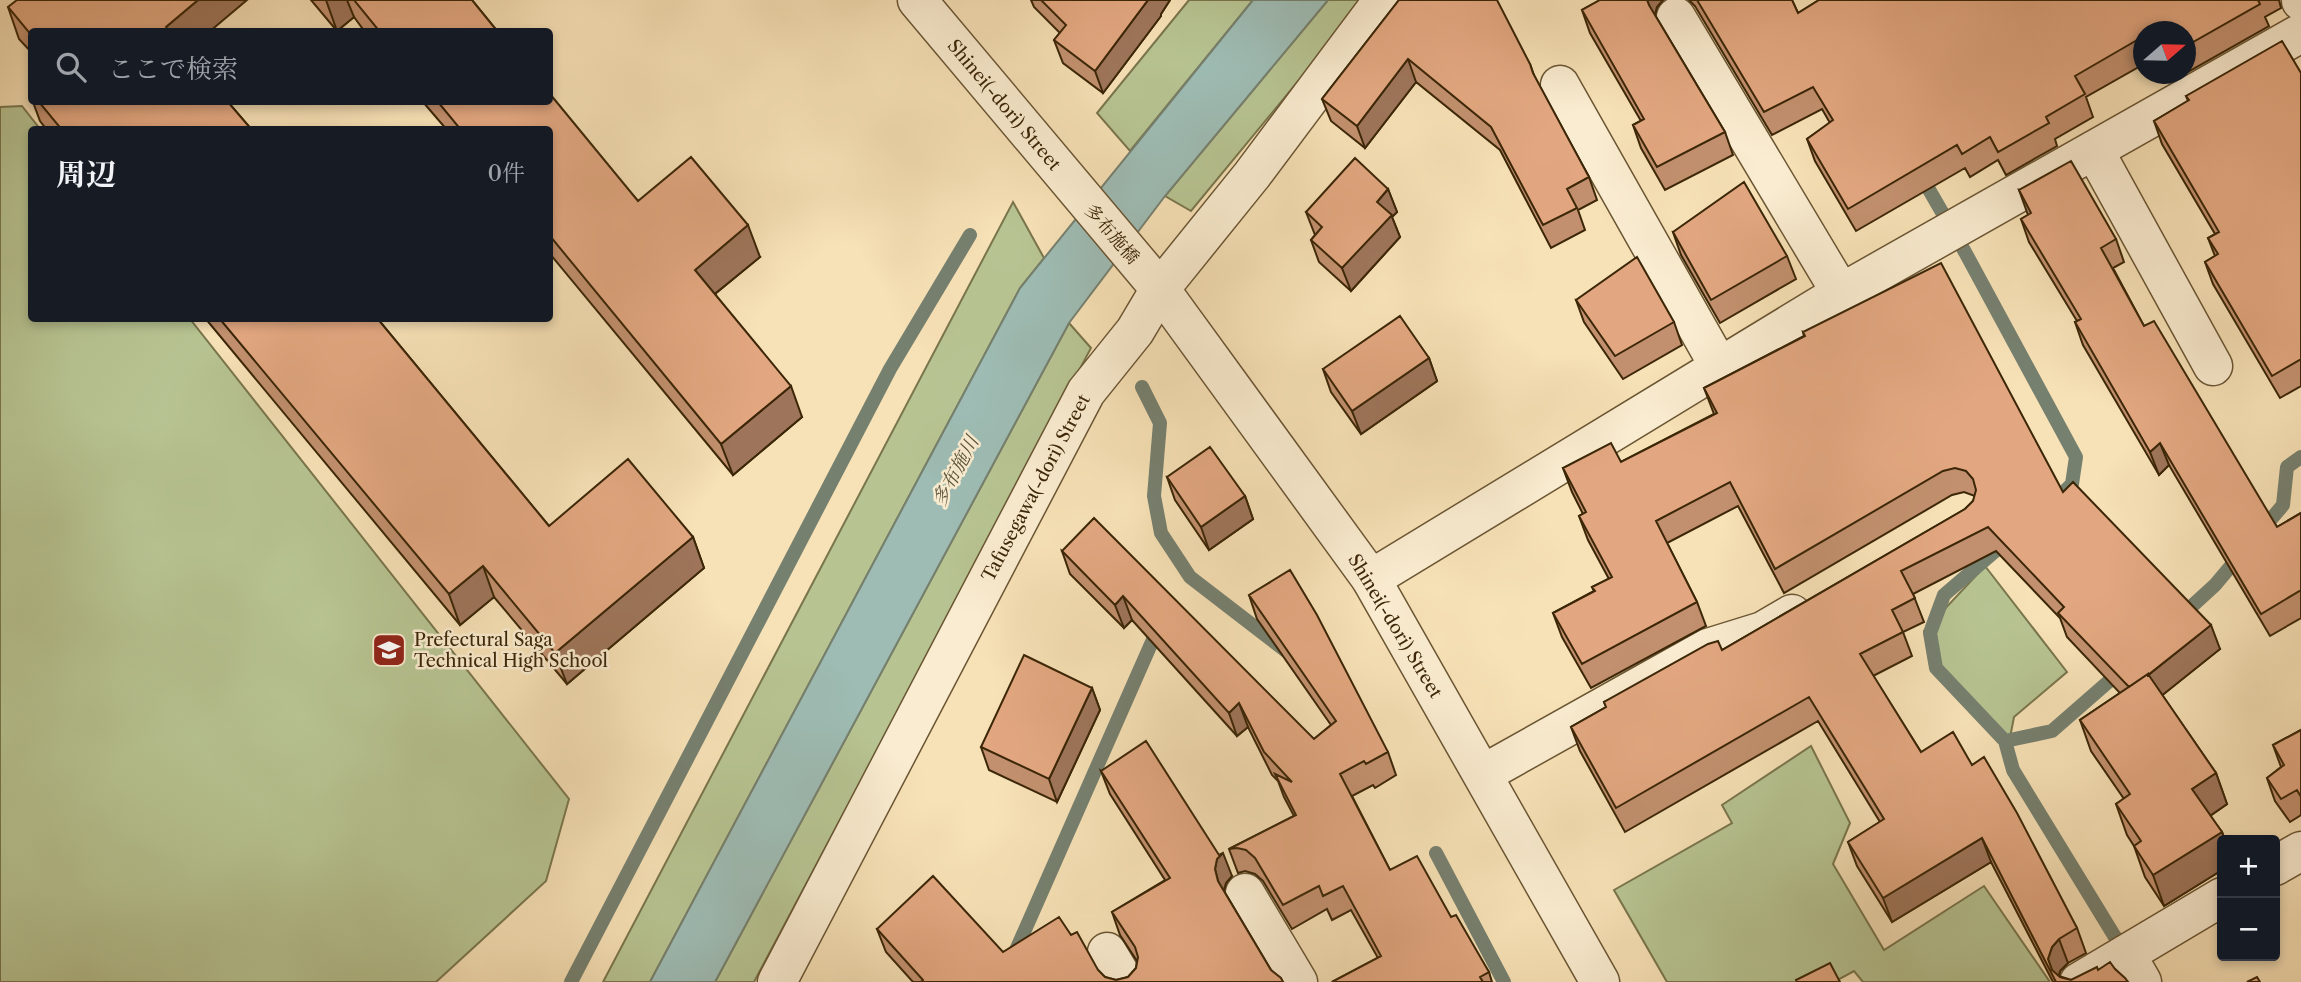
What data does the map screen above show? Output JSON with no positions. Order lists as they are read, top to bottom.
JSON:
{
  "streets": {
    "street": ["Shinei(-dori) Street", "多布施橋", "Tafusegawa(-dori) Street"]
  },
  "crossings": [
    ["Shinei(-dori) Street", "多布施橋"],
    ["Shinei(-dori) Street", "Tafusegawa(-dori) Street"],
    ["多布施橋", "Tafusegawa(-dori) Street"]
  ],
  "water": ["多布施川"],
  "places": {
    "school or university": ["Prefectural Saga Technical High School"]
  },
  "north": "right",
  "page": {
    "search": "ここで検索",
    "heading": ["周辺", "0件"],
    "map_buttons": ["+", "−"]
  }
}
